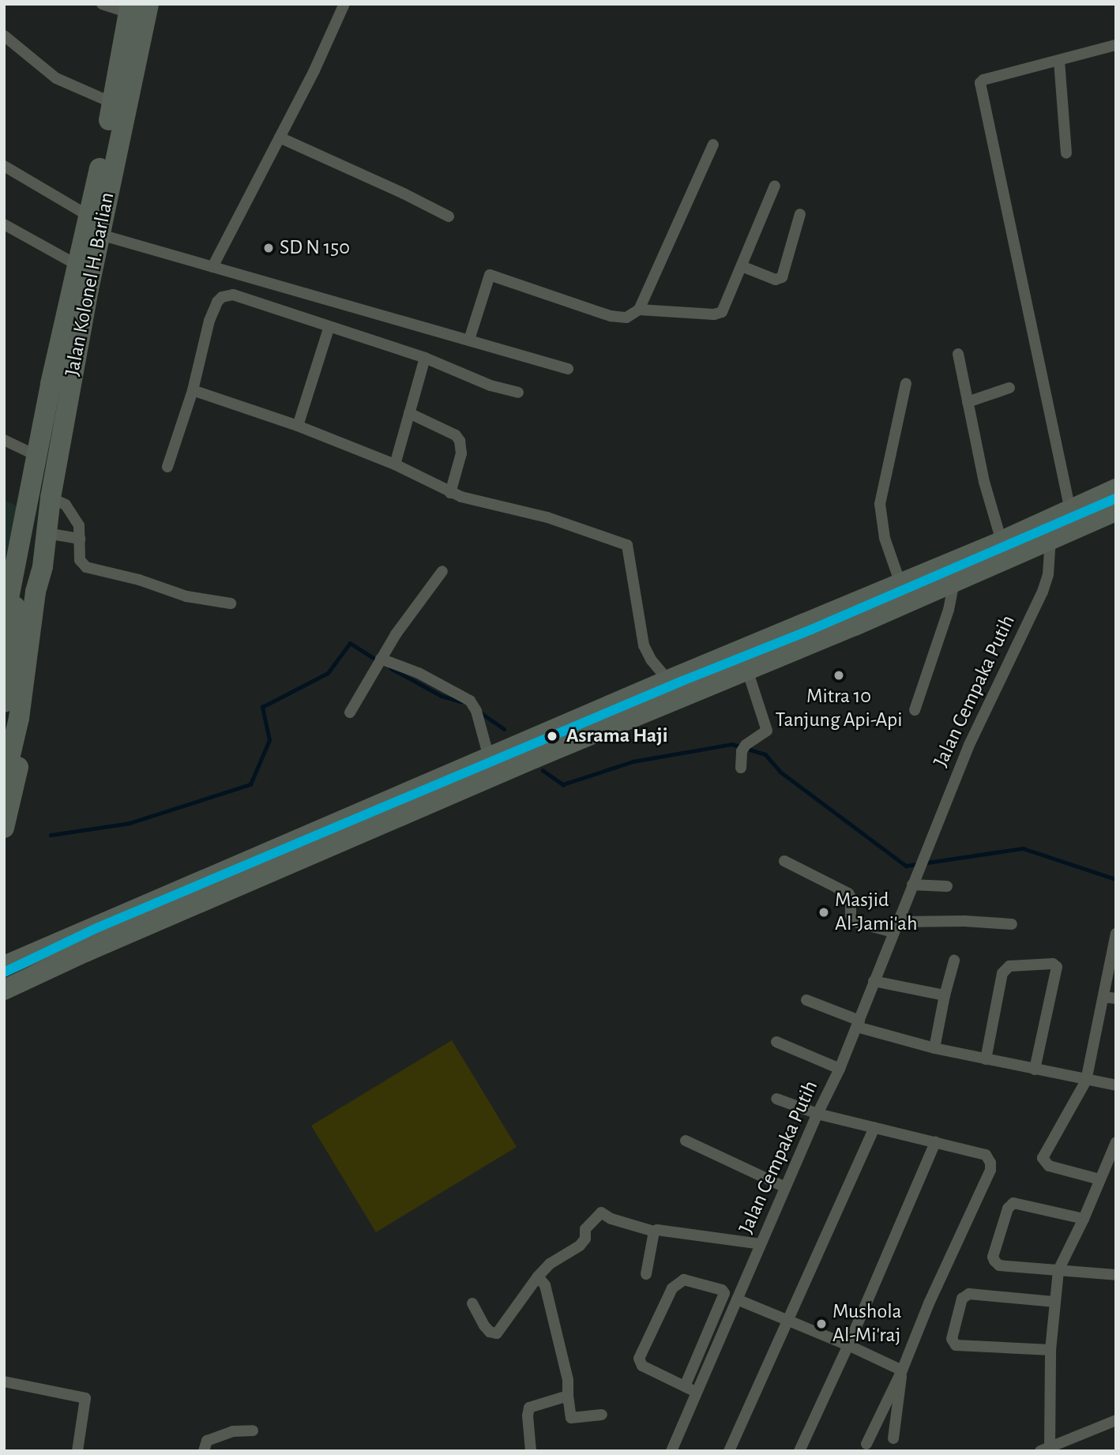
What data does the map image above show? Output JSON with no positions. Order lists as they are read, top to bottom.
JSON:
{
  "streets": {
    "highway": ["Jalan Kolonel H. Barlian"],
    "street": ["Jalan Cempaka Putih"]
  },
  "places": [
    "SD N 150",
    "Mitra 10 Tanjung Api-Api",
    "Asrama Haji",
    "Masjid Al-Jami'ah",
    "Mushola Al-Mi'raj"
  ]
}
